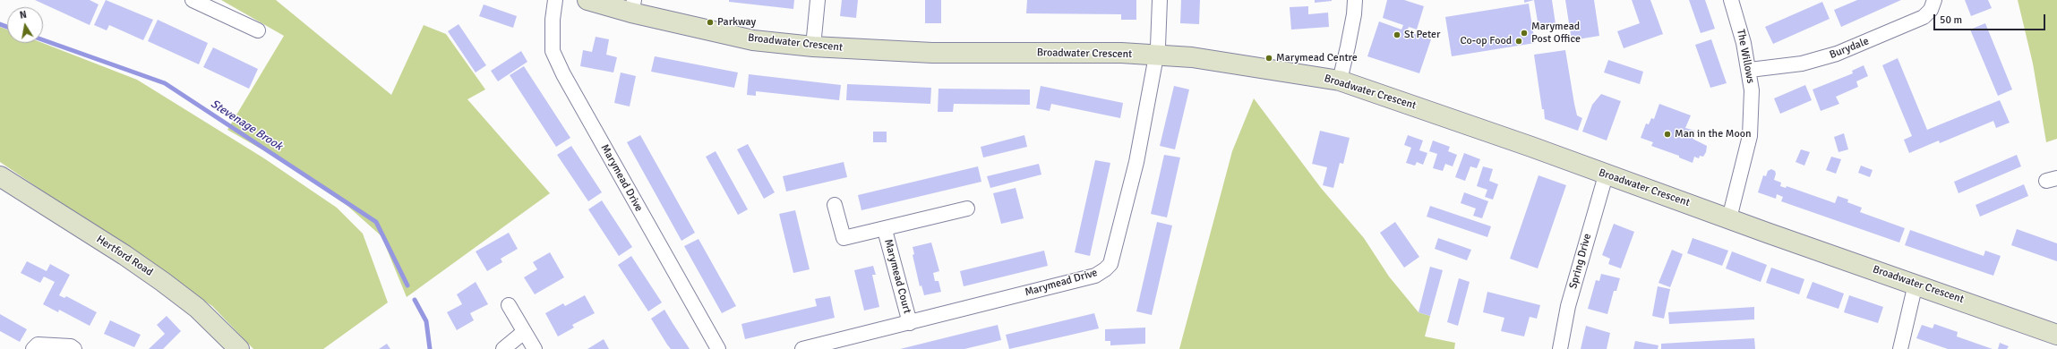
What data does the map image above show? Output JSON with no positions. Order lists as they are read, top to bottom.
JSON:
{
  "streets": {
    "street": [
      "Broadwater Crescent",
      "Burydale",
      "The Willows",
      "Marymead Drive",
      "Hertford Road",
      "Spring Drive",
      "Marymead Court"
    ]
  },
  "crossings": [
    ["Broadwater Crescent", "The Willows"],
    ["Broadwater Crescent", "Marymead Drive"],
    ["Broadwater Crescent", "Spring Drive"],
    ["Burydale", "The Willows"],
    ["Marymead Drive", "Marymead Court"]
  ],
  "water": ["Stevenage Brook"],
  "places": [
    "Parkway",
    "Marymead Post Office",
    "St Peter",
    "Co-op Food",
    "Marymead Centre",
    "Man in the Moon"
  ],
  "scale_bar": "50 m",
  "north": "top"
}
